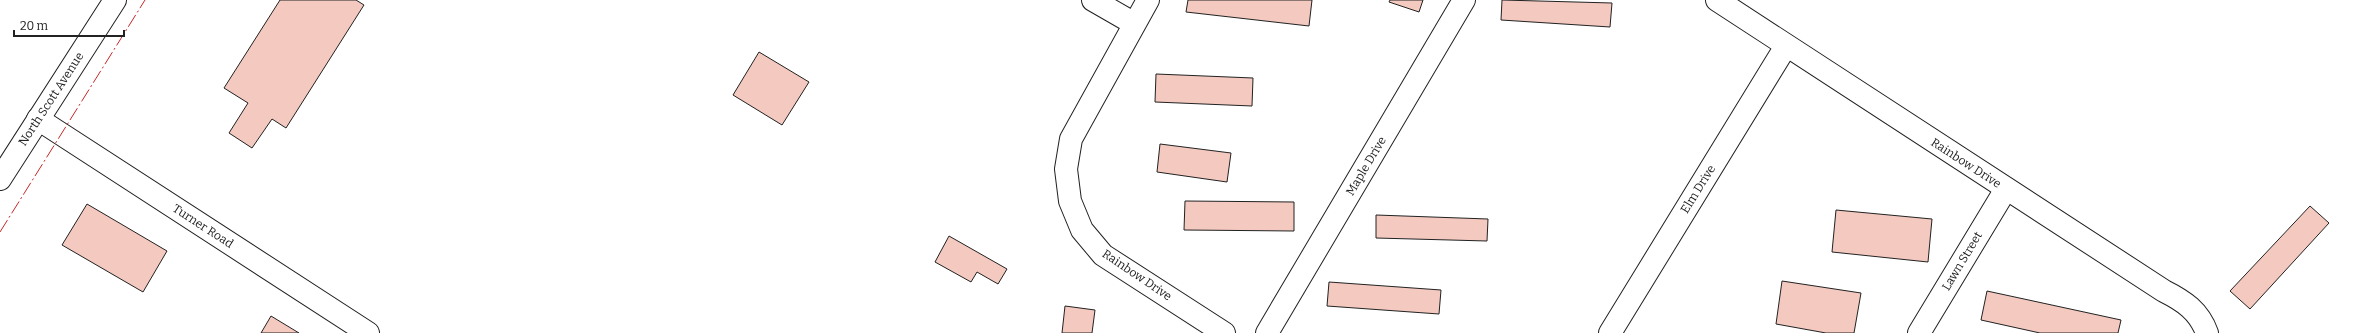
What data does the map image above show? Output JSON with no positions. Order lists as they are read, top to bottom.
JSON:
{
  "streets": {
    "street": [
      "North Scott Avenue",
      "Rainbow Drive",
      "Maple Drive",
      "Elm Drive",
      "Turner Road",
      "Lawn Street"
    ]
  },
  "crossings": [
    ["North Scott Avenue", "Turner Road"],
    ["Rainbow Drive", "Elm Drive"],
    ["Rainbow Drive", "Lawn Street"]
  ],
  "scale_bar": "20 m"
}
